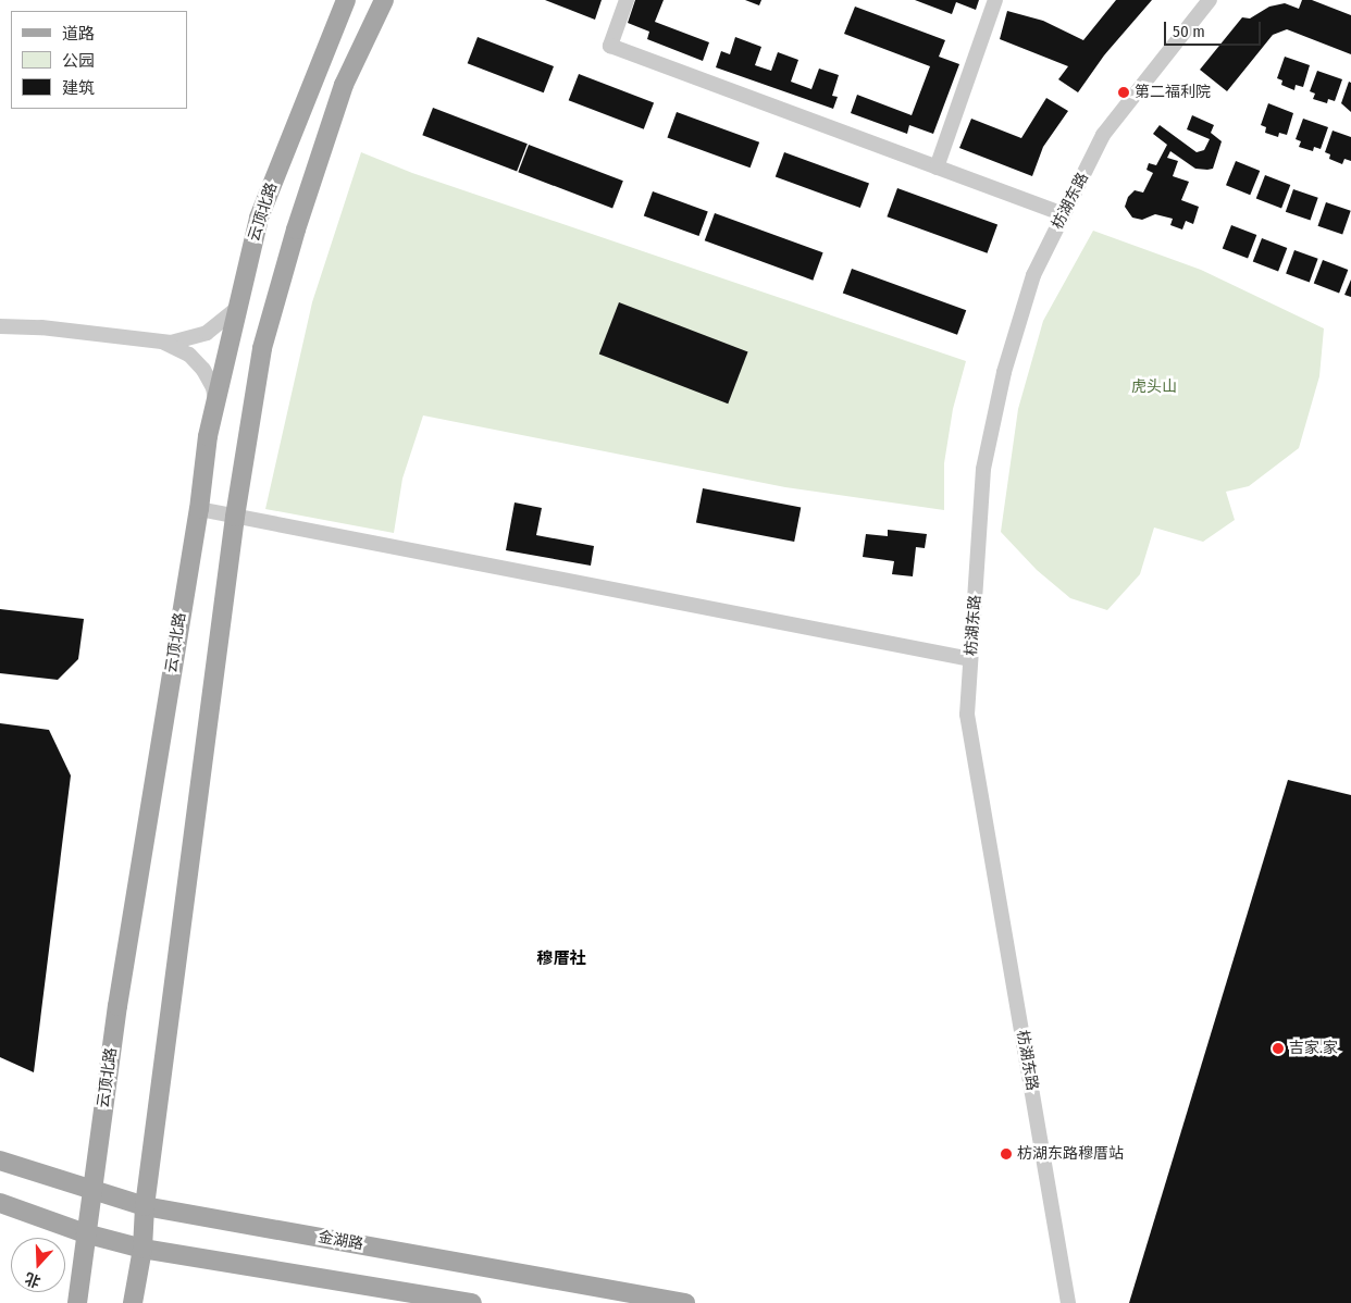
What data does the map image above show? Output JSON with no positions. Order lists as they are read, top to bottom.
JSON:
{
  "streets": {
    "main road": ["云顶北路", "金湖路"],
    "street": ["枋湖东路"]
  },
  "crossings": [
    ["云顶北路", "金湖路"]
  ],
  "districts": ["穆厝社"],
  "parks": ["虎头山"],
  "places": ["第二福利院", "吉家.家", "枋湖东路穆厝站"],
  "legend": ["道路", "公园", "建筑"],
  "scale_bar": "50 m",
  "north": "bottom"
}
